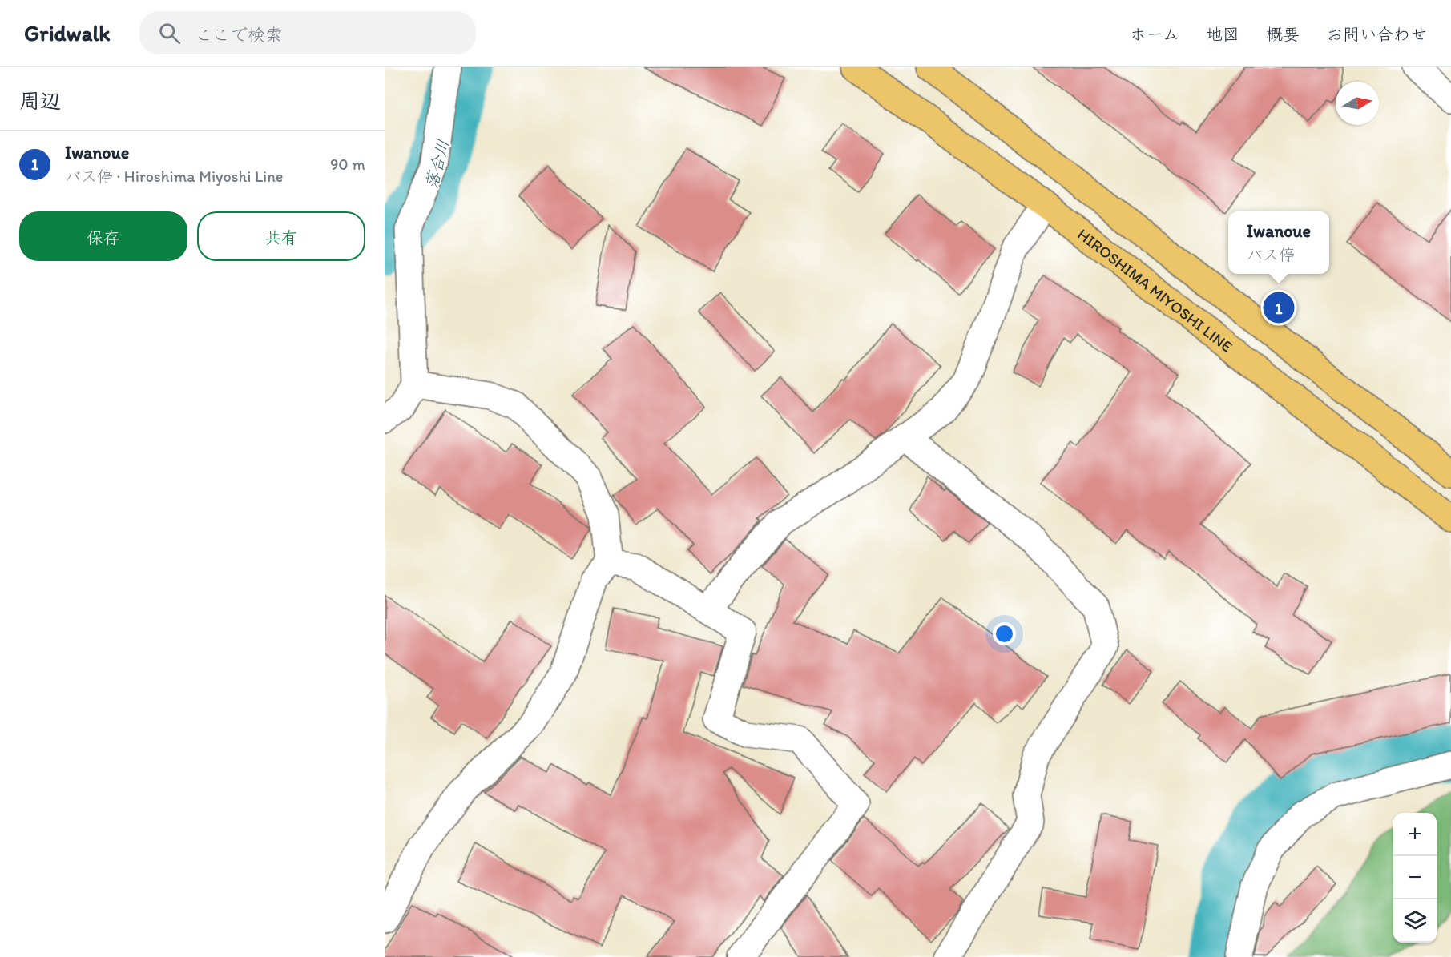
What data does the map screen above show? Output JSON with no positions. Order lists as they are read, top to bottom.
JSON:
{
  "streets": {
    "main road": ["HIROSHIMA MIYOSHI LINE"]
  },
  "water": ["落合川"],
  "north": "right",
  "page": {
    "header": "Gridwalk",
    "search": "ここで検索",
    "nav": [
      "ホーム",
      "地図",
      "概要",
      "お問い合わせ"
    ],
    "heading": "周辺",
    "list": [
      {
        "mark": "1",
        "name": "Iwanoue",
        "note": "バス停 · Hiroshima Miyoshi Line",
        "value": "90 m"
      }
    ],
    "buttons": ["保存", "共有"],
    "popup": ["Iwanoue", "バス停"],
    "pins": "1",
    "map_buttons": ["+", "−"]
  }
}
